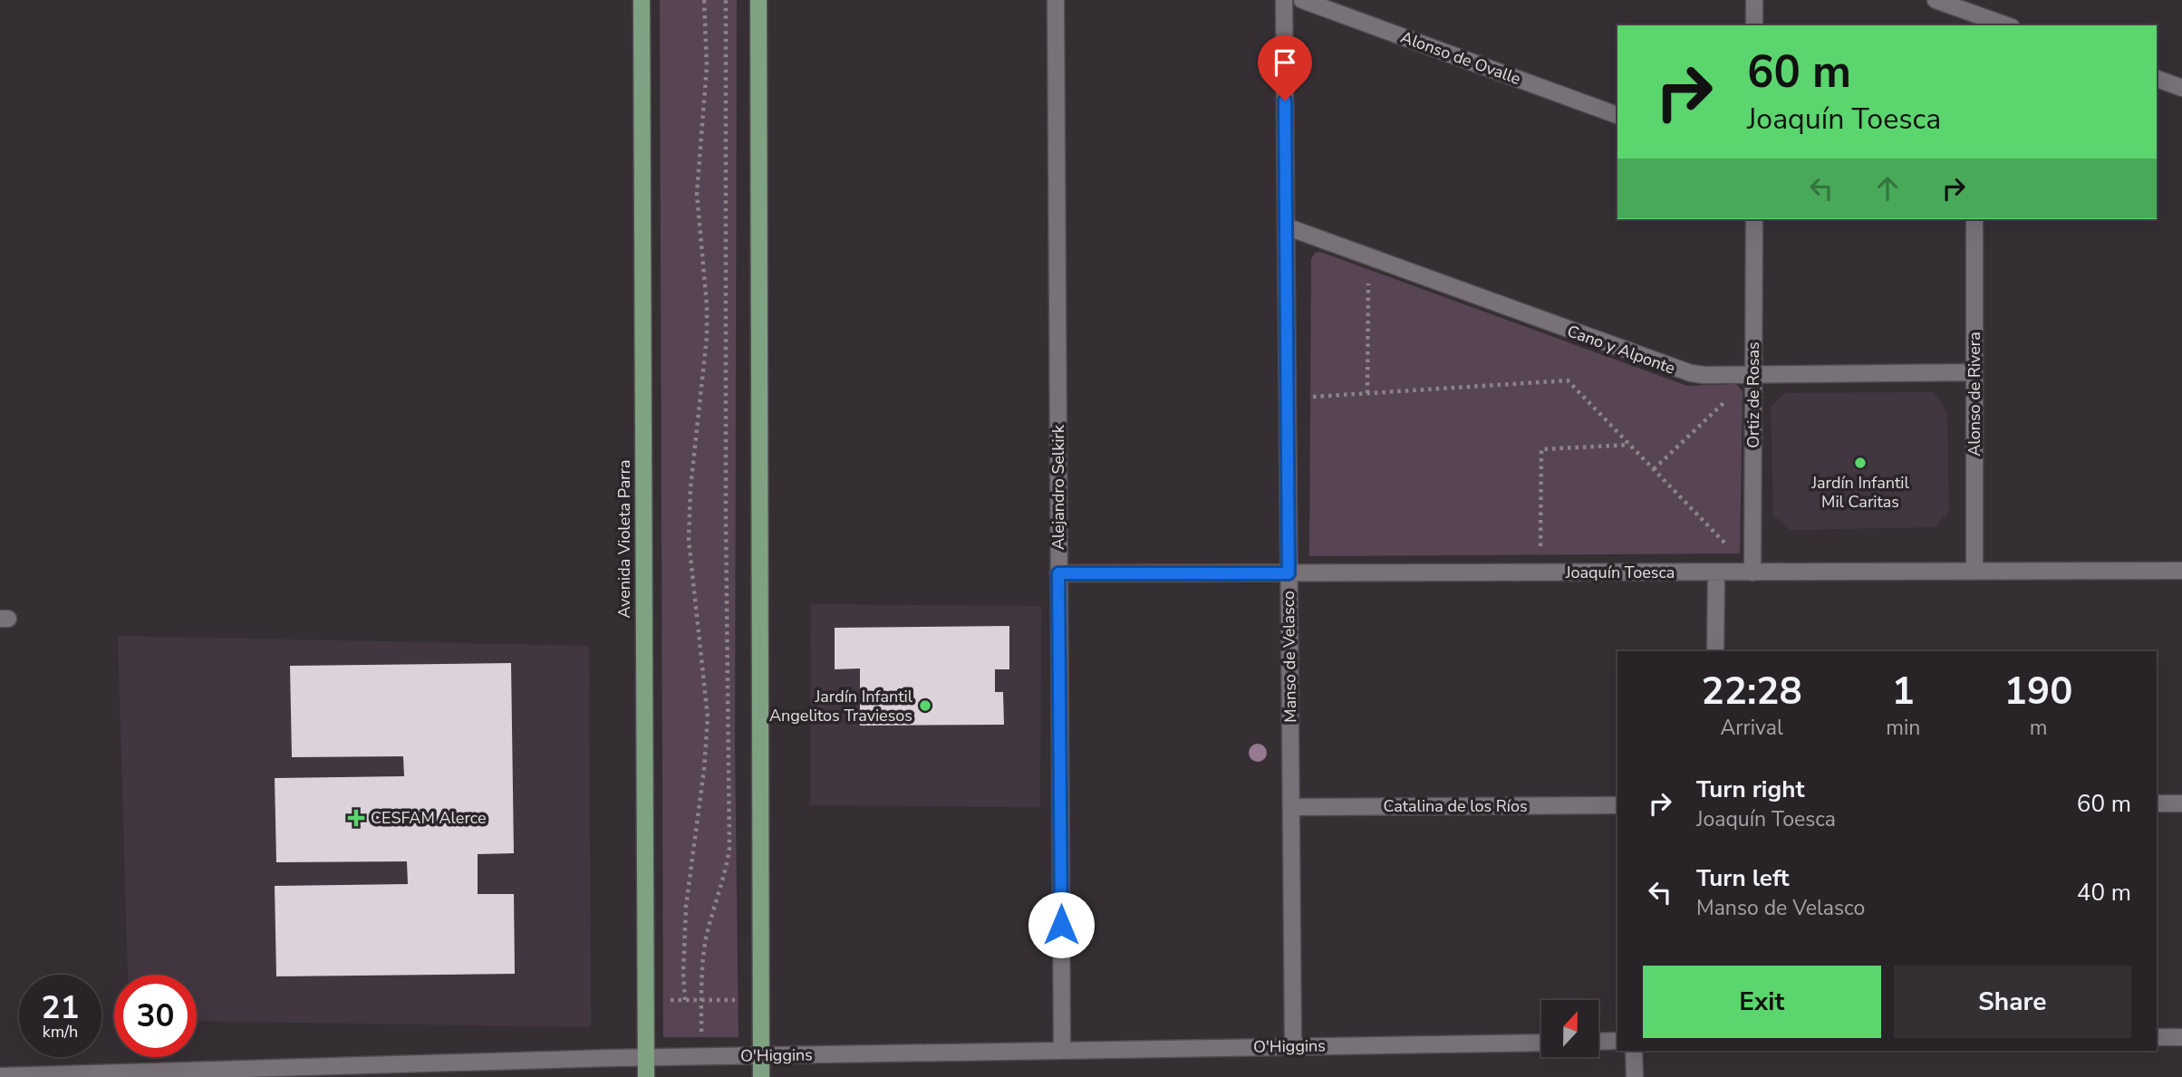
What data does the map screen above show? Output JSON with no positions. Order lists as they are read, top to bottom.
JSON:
{
  "streets": {
    "main road": ["Avenida Violeta Parra"],
    "street": [
      "Alonso de Ovalle",
      "Cano y Alponte",
      "Alonso de Rivera",
      "Ortiz de Rosas",
      "Alejandro Selkirk",
      "Joaquín Toesca",
      "Manso de Velasco",
      "Catalina de los Ríos",
      "O'Higgins"
    ]
  },
  "crossings": [
    ["Cano y Alponte", "Alonso de Rivera"],
    ["Cano y Alponte", "Ortiz de Rosas"],
    ["Cano y Alponte", "Manso de Velasco"],
    ["Alonso de Rivera", "Joaquín Toesca"],
    ["Ortiz de Rosas", "Joaquín Toesca"],
    ["Alejandro Selkirk", "Joaquín Toesca"],
    ["Alejandro Selkirk", "O'Higgins"],
    ["Avenida Violeta Parra", "O'Higgins"],
    ["Joaquín Toesca", "Manso de Velasco"],
    ["Manso de Velasco", "Catalina de los Ríos"],
    ["Manso de Velasco", "O'Higgins"]
  ],
  "places": {
    "other": ["Jardín Infantil Mil Caritas", "Jardín Infantil Angelitos Traviesos"],
    "health": ["CESFAM Alerce"]
  },
  "north": "top",
  "page": {
    "turn": ["60 m", "Joaquín Toesca"],
    "eta": [
      "22:28",
      "Arrival",
      "1",
      "min",
      "190",
      "m"
    ],
    "list": [
      {
        "name": "Turn right",
        "note": "Joaquín Toesca",
        "value": "60 m"
      },
      {
        "name": "Turn left",
        "note": "Manso de Velasco",
        "value": "40 m"
      }
    ],
    "buttons": ["Exit", "Share"],
    "speed": "21 km/h",
    "limit": "30"
  }
}
